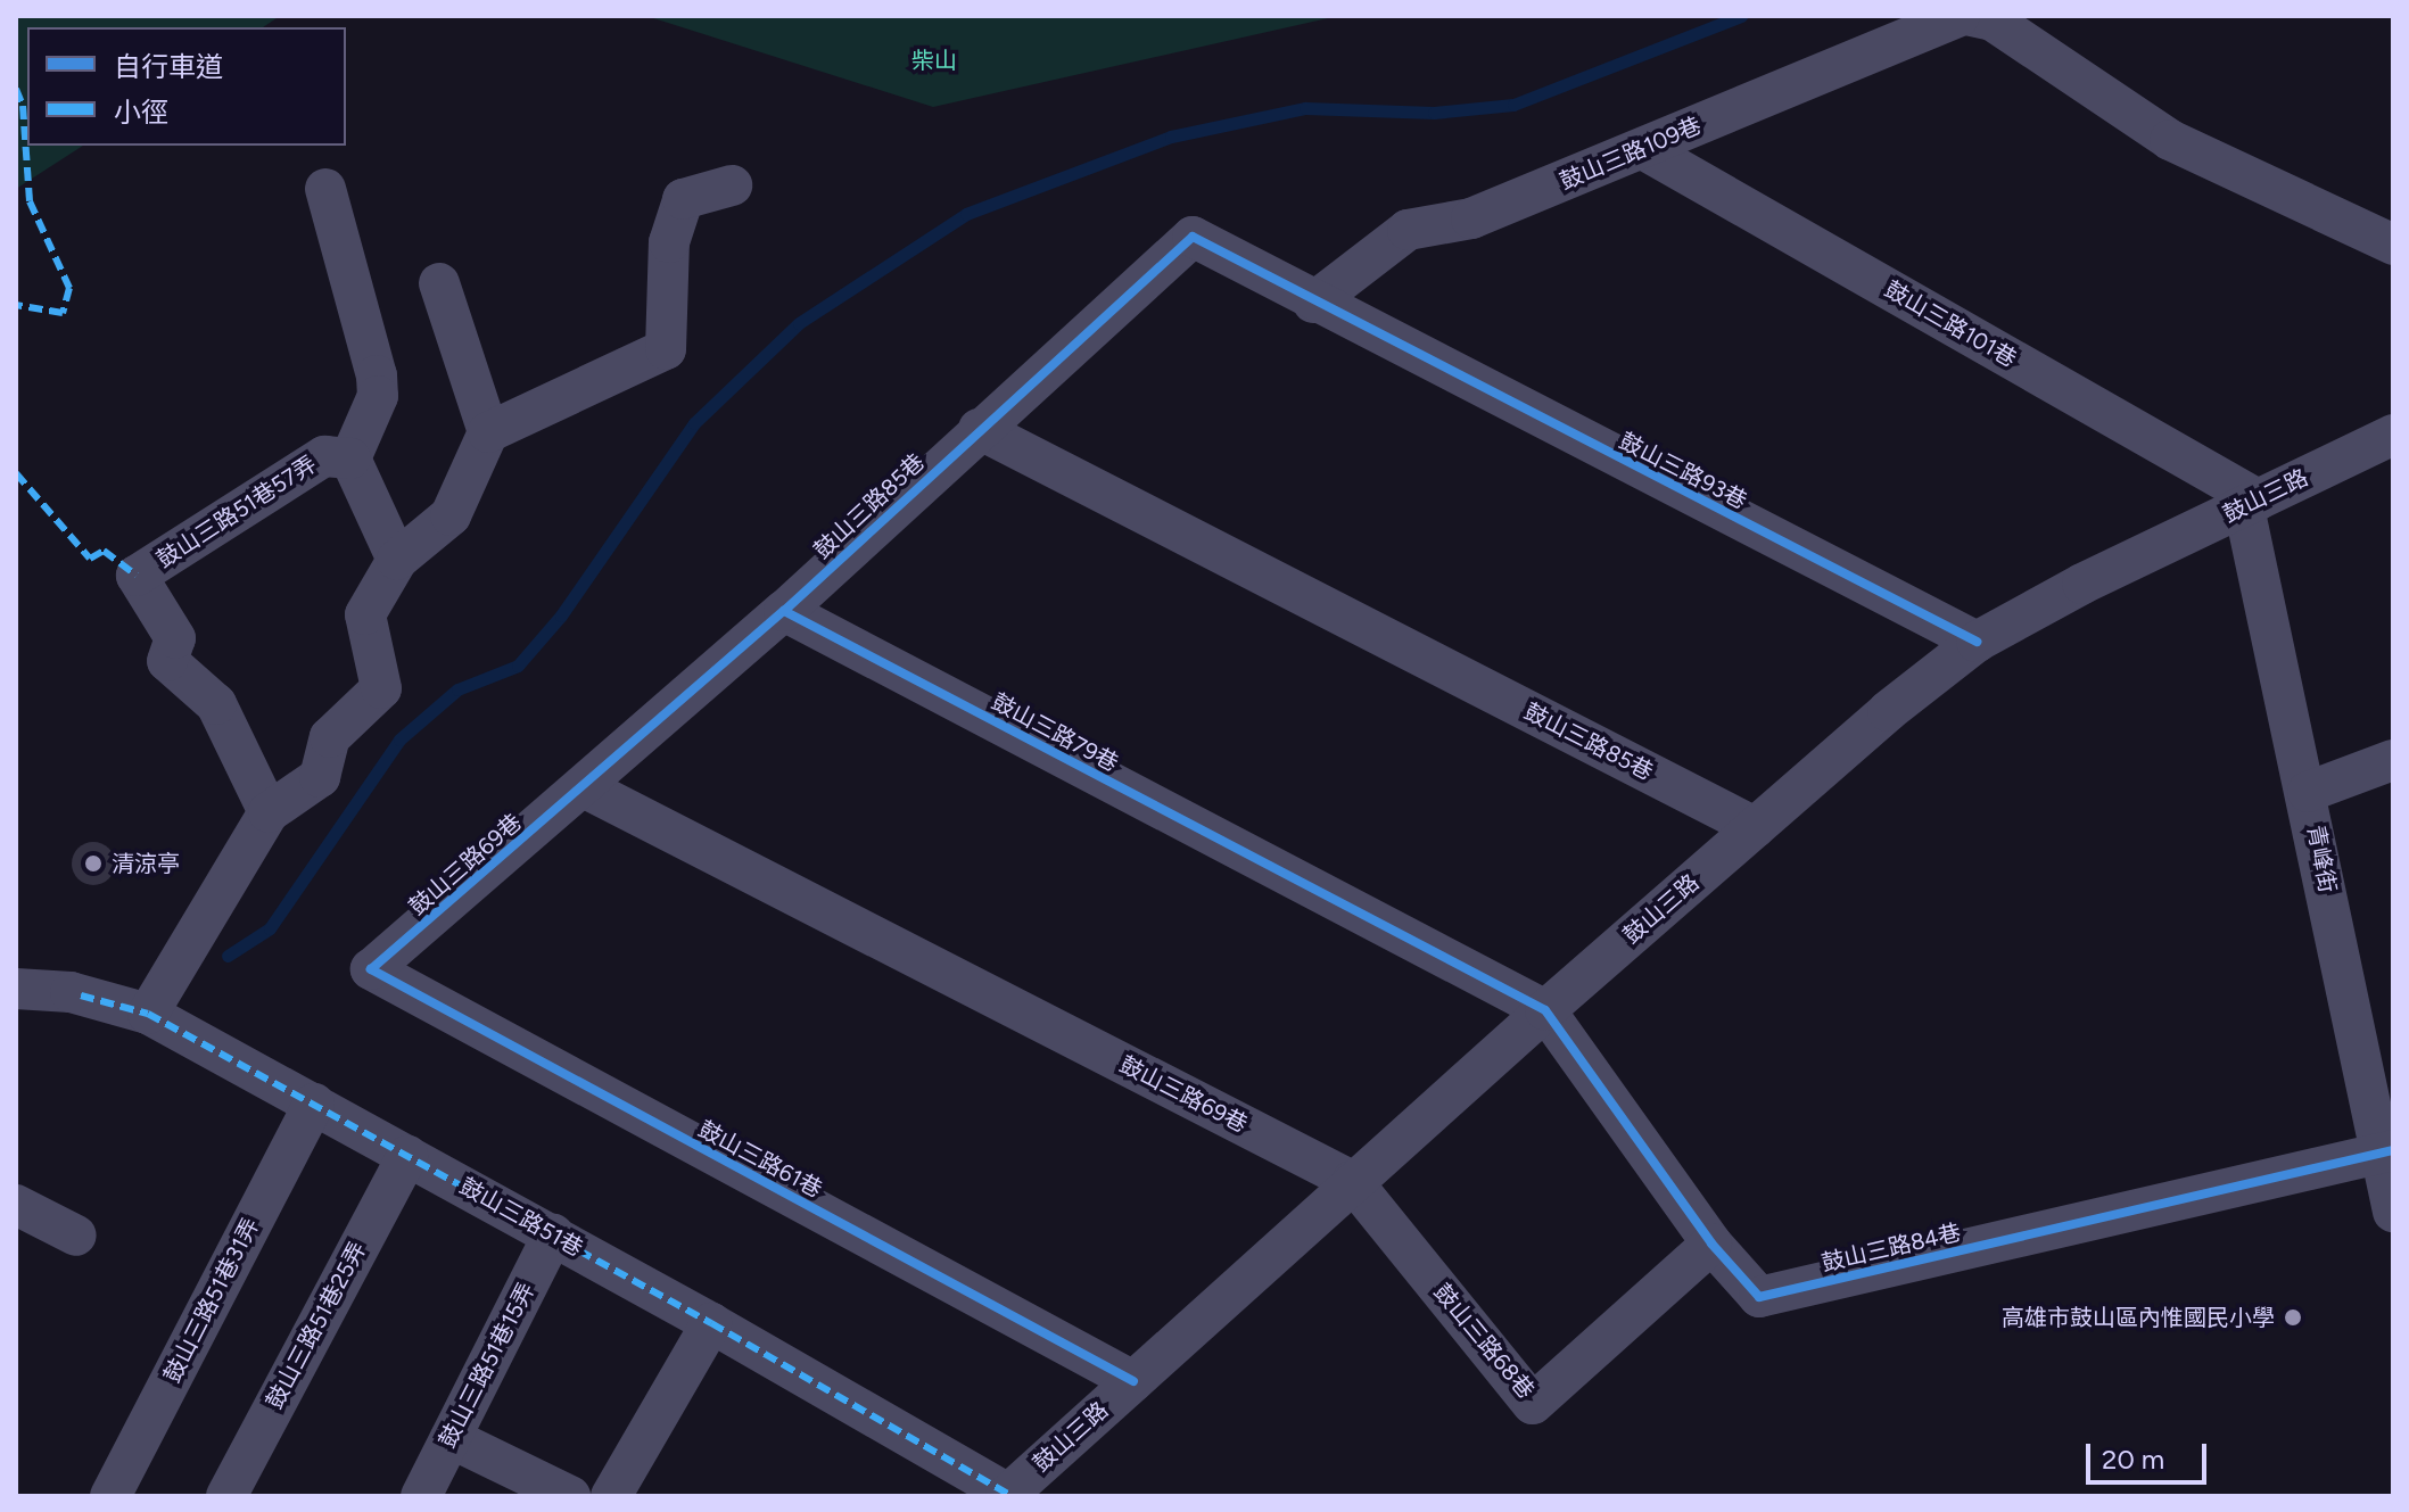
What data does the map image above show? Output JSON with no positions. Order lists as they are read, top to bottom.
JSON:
{
  "streets": {
    "street": [
      "鼓山三路109巷",
      "鼓山三路101巷",
      "鼓山三路93巷",
      "鼓山三路",
      "鼓山三路85巷",
      "鼓山三路51巷57弄",
      "鼓山三路79巷",
      "青峰街",
      "鼓山三路69巷",
      "鼓山三路61巷",
      "鼓山三路51巷",
      "鼓山三路84巷",
      "鼓山三路51巷31弄",
      "鼓山三路51巷25弄",
      "鼓山三路68巷",
      "鼓山三路51巷15弄"
    ]
  },
  "crossings": [
    ["鼓山三路109巷", "鼓山三路101巷"],
    ["鼓山三路109巷", "鼓山三路93巷"],
    ["鼓山三路101巷", "鼓山三路"],
    ["鼓山三路101巷", "青峰街"],
    ["鼓山三路93巷", "鼓山三路"],
    ["鼓山三路93巷", "鼓山三路85巷"],
    ["鼓山三路", "鼓山三路85巷"],
    ["鼓山三路", "鼓山三路79巷"],
    ["鼓山三路", "青峰街"],
    ["鼓山三路", "鼓山三路69巷"],
    ["鼓山三路", "鼓山三路61巷"],
    ["鼓山三路", "鼓山三路51巷"],
    ["鼓山三路", "鼓山三路84巷"],
    ["鼓山三路", "鼓山三路68巷"],
    ["鼓山三路85巷", "鼓山三路79巷"],
    ["鼓山三路79巷", "鼓山三路84巷"],
    ["青峰街", "鼓山三路84巷"],
    ["鼓山三路69巷", "鼓山三路61巷"],
    ["鼓山三路69巷", "鼓山三路68巷"],
    ["鼓山三路51巷", "鼓山三路51巷31弄"],
    ["鼓山三路51巷", "鼓山三路51巷25弄"],
    ["鼓山三路51巷", "鼓山三路51巷15弄"],
    ["鼓山三路84巷", "鼓山三路68巷"]
  ],
  "parks": ["柴山"],
  "places": ["清涼亭", "高雄市鼓山區內惟國民小學"],
  "legend": ["自行車道", "小徑"],
  "scale_bar": "20 m"
}
